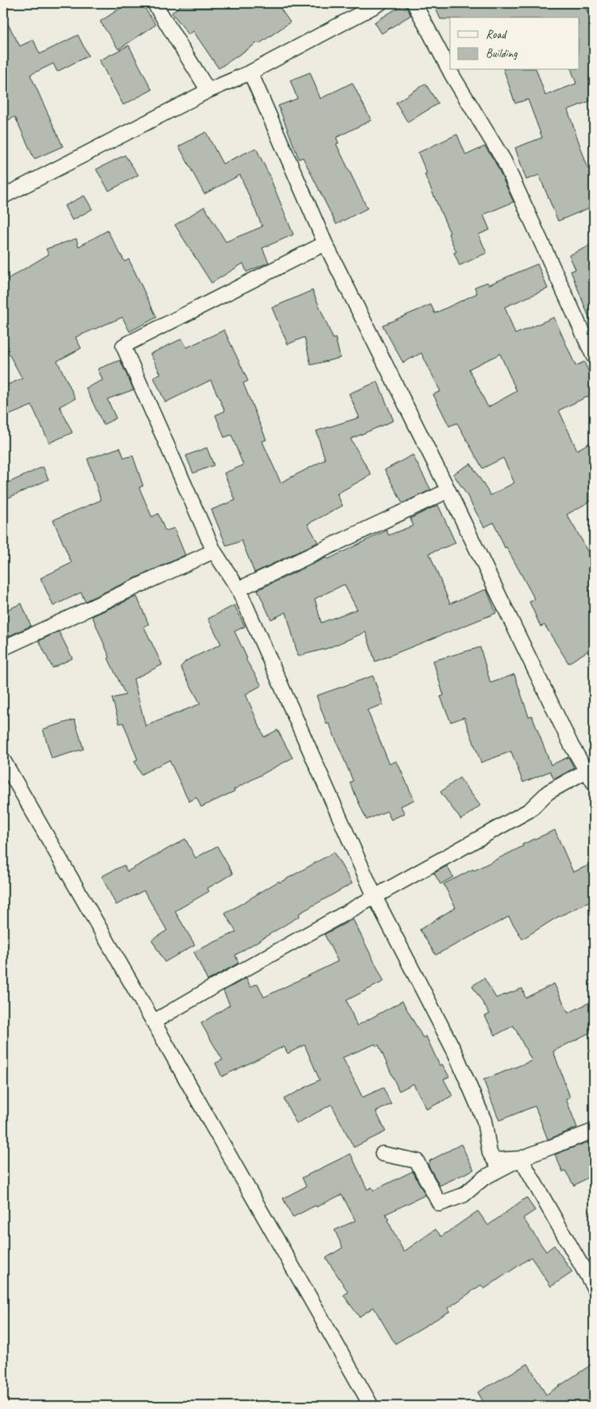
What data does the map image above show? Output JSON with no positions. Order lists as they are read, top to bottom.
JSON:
{
  "legend": ["Road", "Building"]
}
